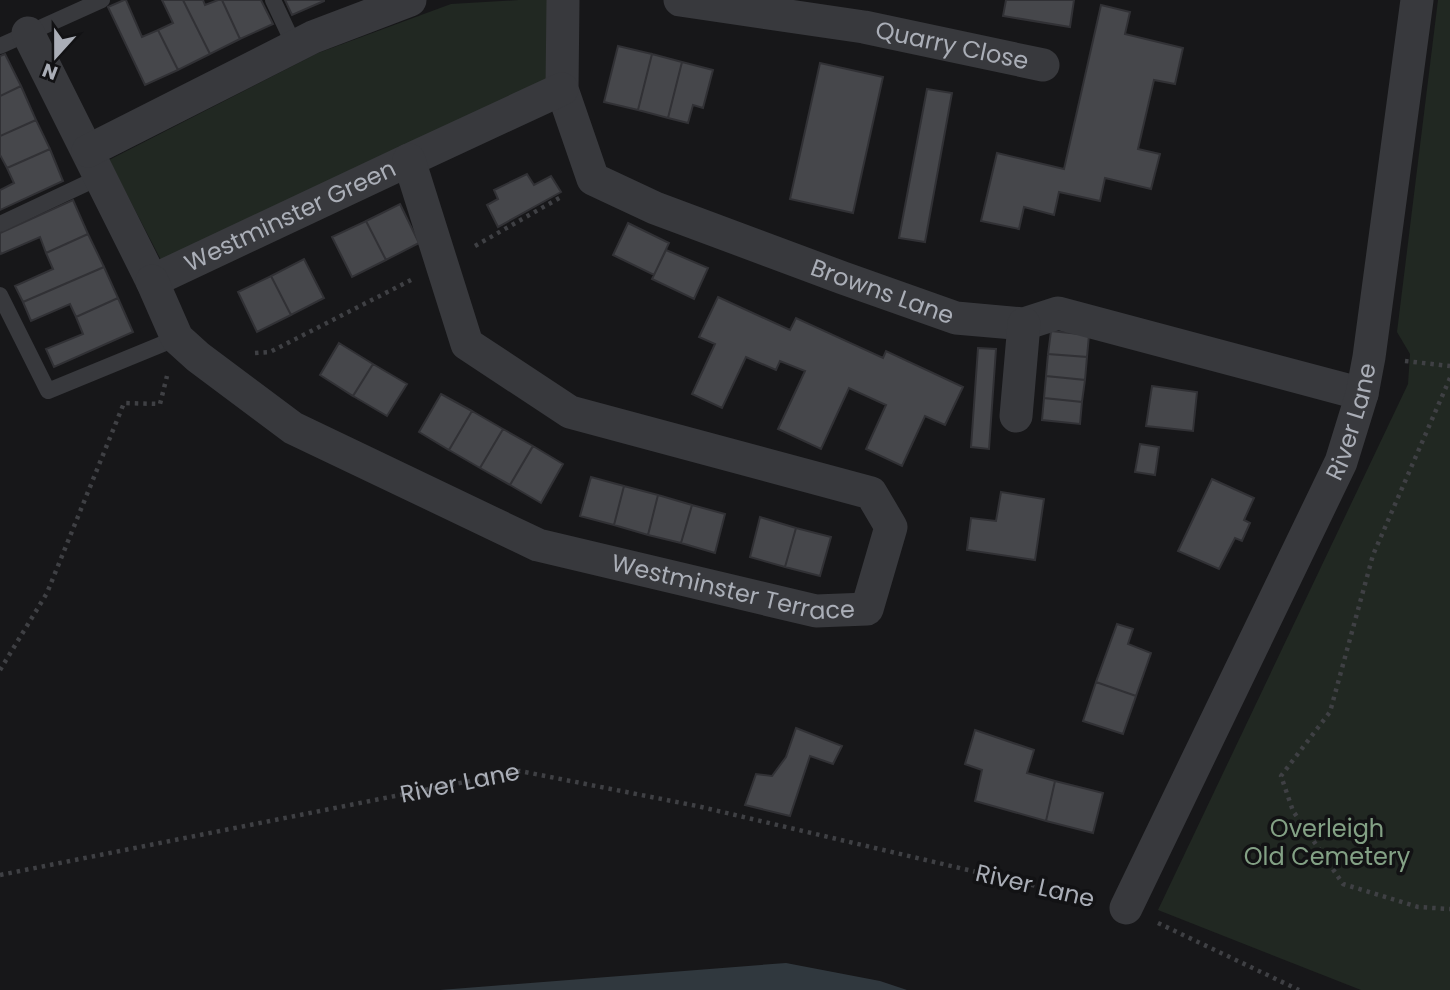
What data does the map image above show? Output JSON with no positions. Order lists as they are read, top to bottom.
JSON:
{
  "streets": {
    "street": [
      "Quarry Close",
      "Westminster Green",
      "Browns Lane",
      "River Lane",
      "Westminster Terrace"
    ]
  },
  "crossings": [
    ["Westminster Green", "Westminster Terrace"],
    ["Browns Lane", "River Lane"]
  ],
  "parks": ["Overleigh Old Cemetery"],
  "north": "bottom"
}
